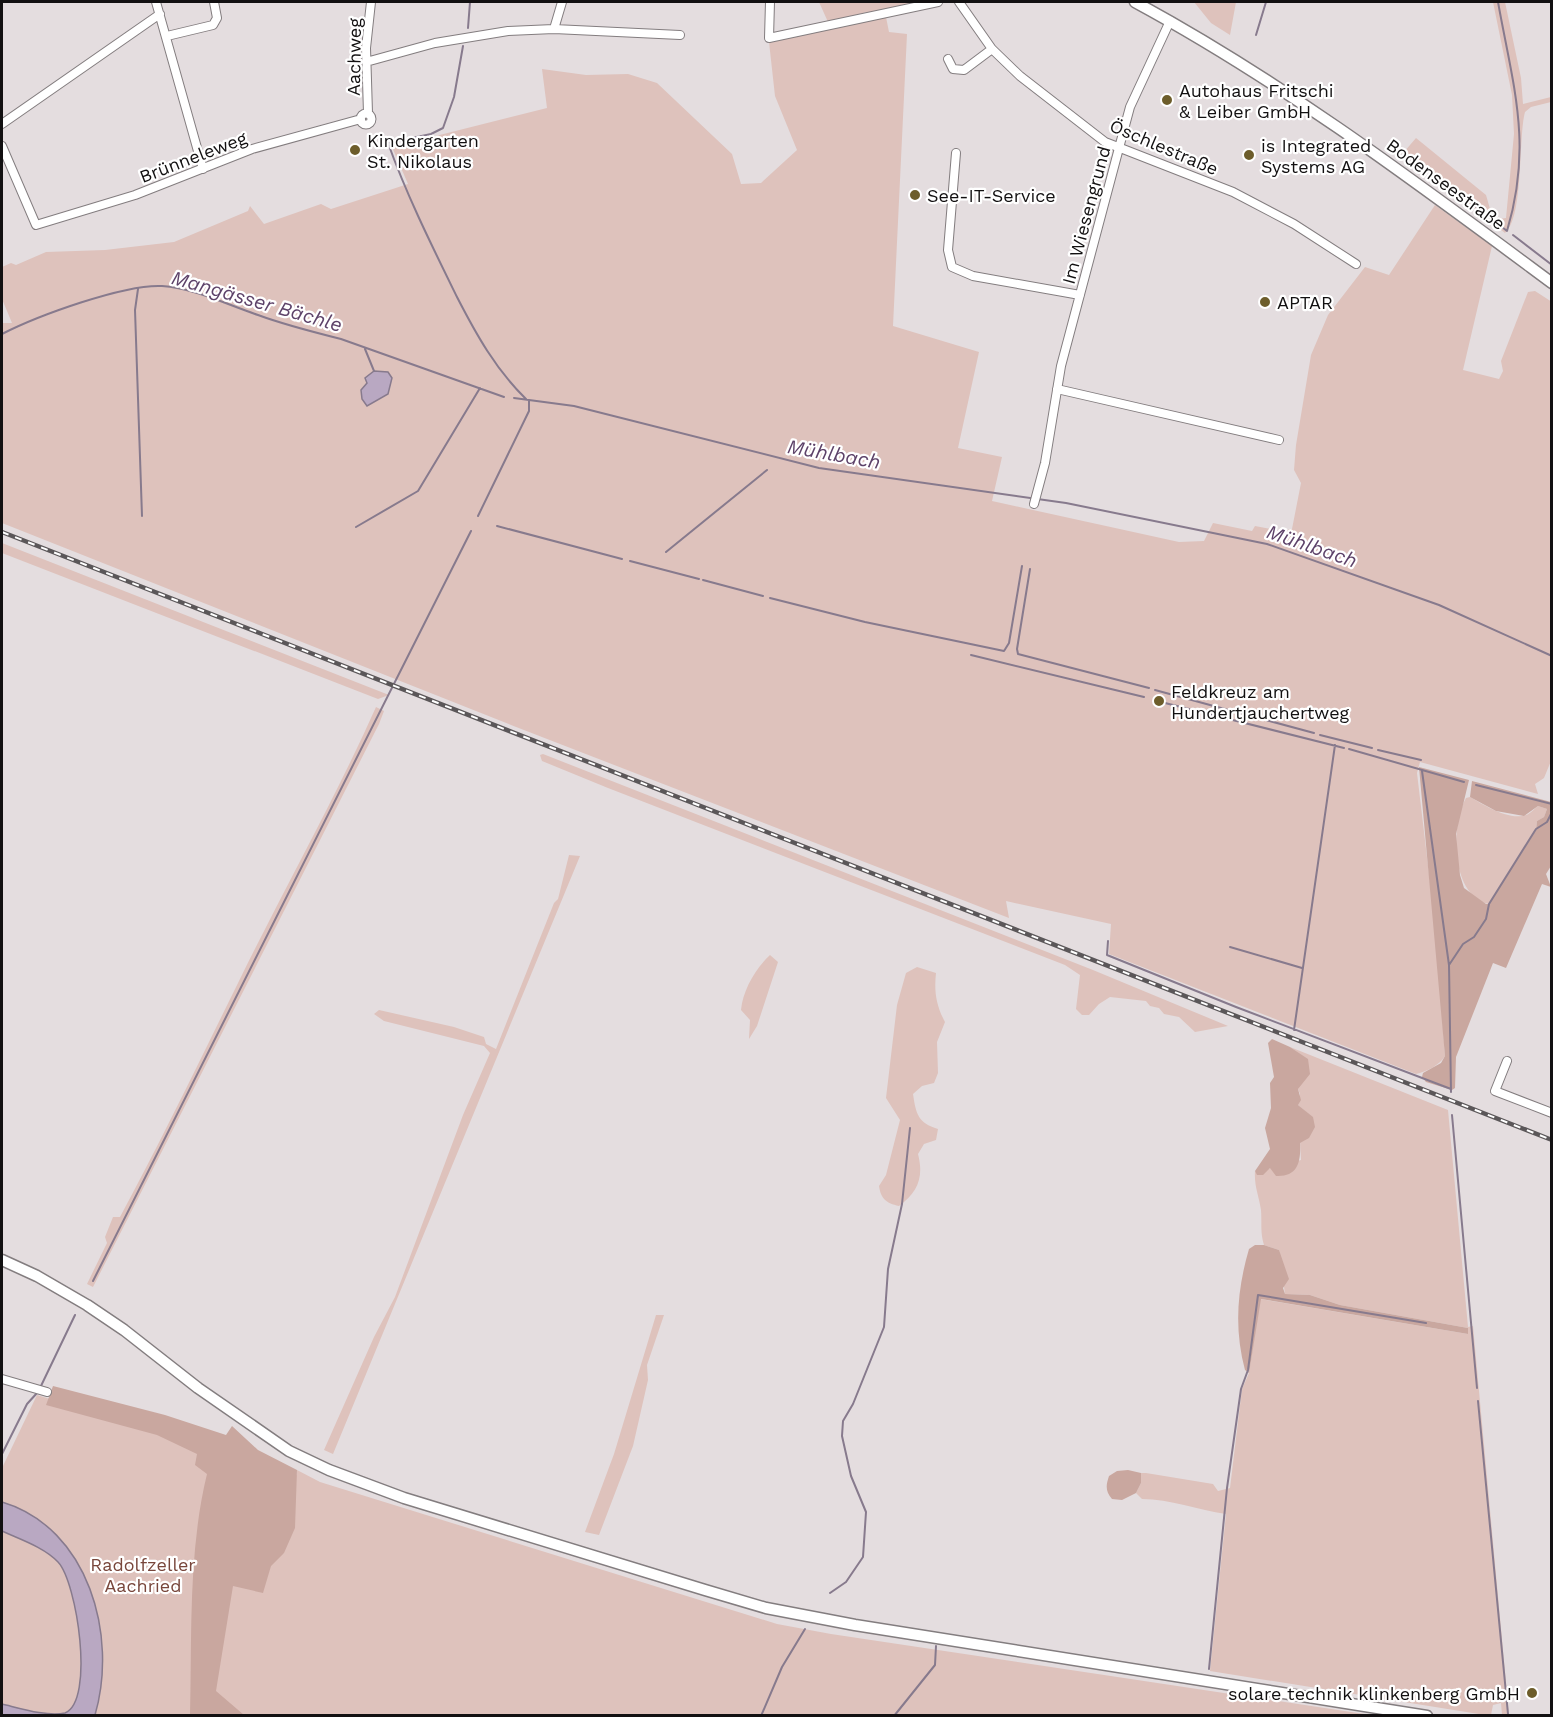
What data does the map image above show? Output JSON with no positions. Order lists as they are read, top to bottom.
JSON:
{
  "streets": {
    "main road": ["Bodenseestraße"],
    "street": [
      "Aachweg",
      "Öschlestraße",
      "Brünneleweg",
      "Im Wiesengrund"
    ]
  },
  "crossings": [
    ["Aachweg", "Brünneleweg"],
    ["Öschlestraße", "Im Wiesengrund"],
    ["Bodenseestraße", "Im Wiesengrund"]
  ],
  "water": ["Mangässer Bächle", "Mühlbach"],
  "parks": ["Radolfzeller Aachried"],
  "places": [
    "Autohaus Fritschi & Leiber GmbH",
    "Kindergarten St. Nikolaus",
    "is Integrated Systems AG",
    "See-IT-Service",
    "APTAR",
    "Feldkreuz am Hundertjauchertweg",
    "solare technik klinkenberg GmbH"
  ]
}
